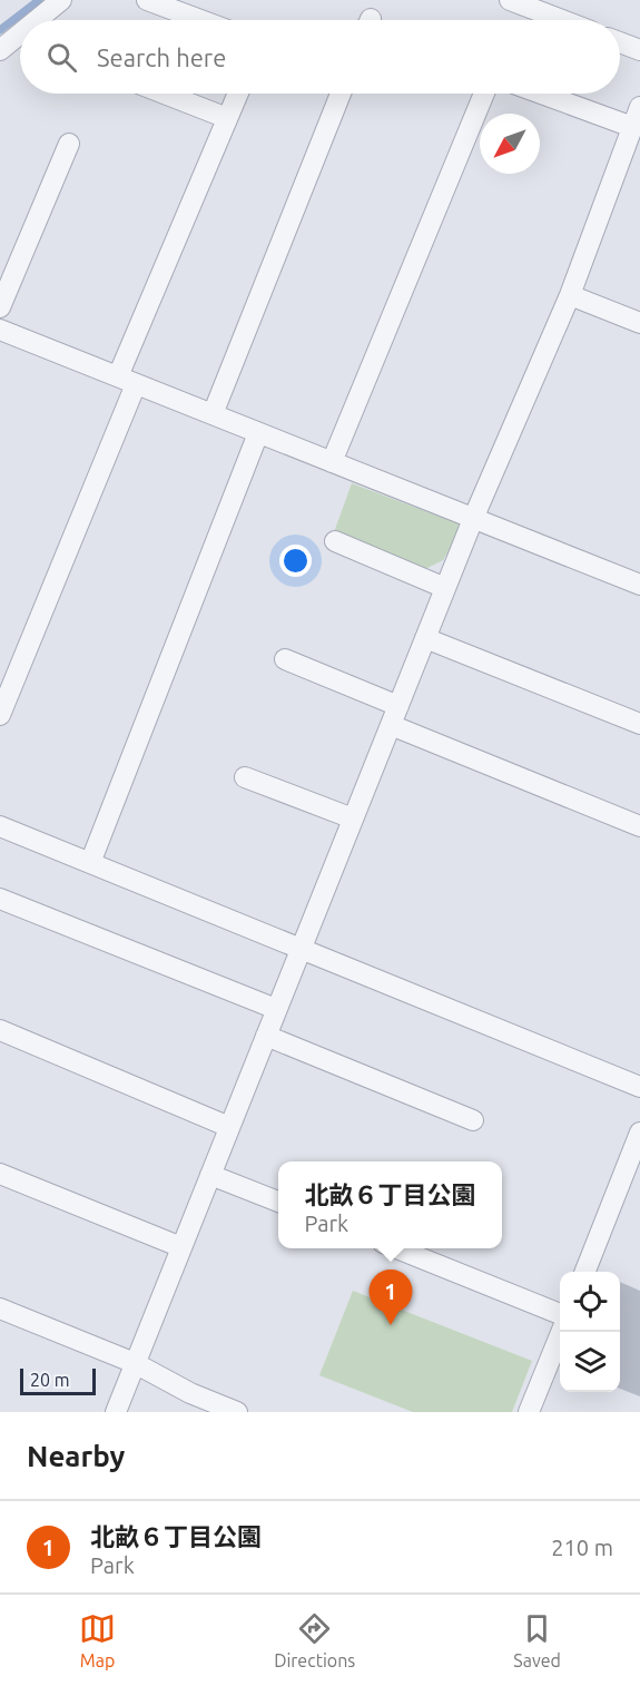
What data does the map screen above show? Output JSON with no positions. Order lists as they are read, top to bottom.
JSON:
{
  "scale_bar": "20 m",
  "north": "bottom left",
  "page": {
    "search": "Search here",
    "popup": ["北畝６丁目公園", "Park"],
    "pins": "1",
    "scale": "20 m",
    "heading": "Nearby",
    "list": [
      {
        "mark": "1",
        "name": "北畝６丁目公園",
        "note": "Park",
        "value": "210 m"
      }
    ],
    "nav": ["Map", "Directions", "Saved"]
  }
}
